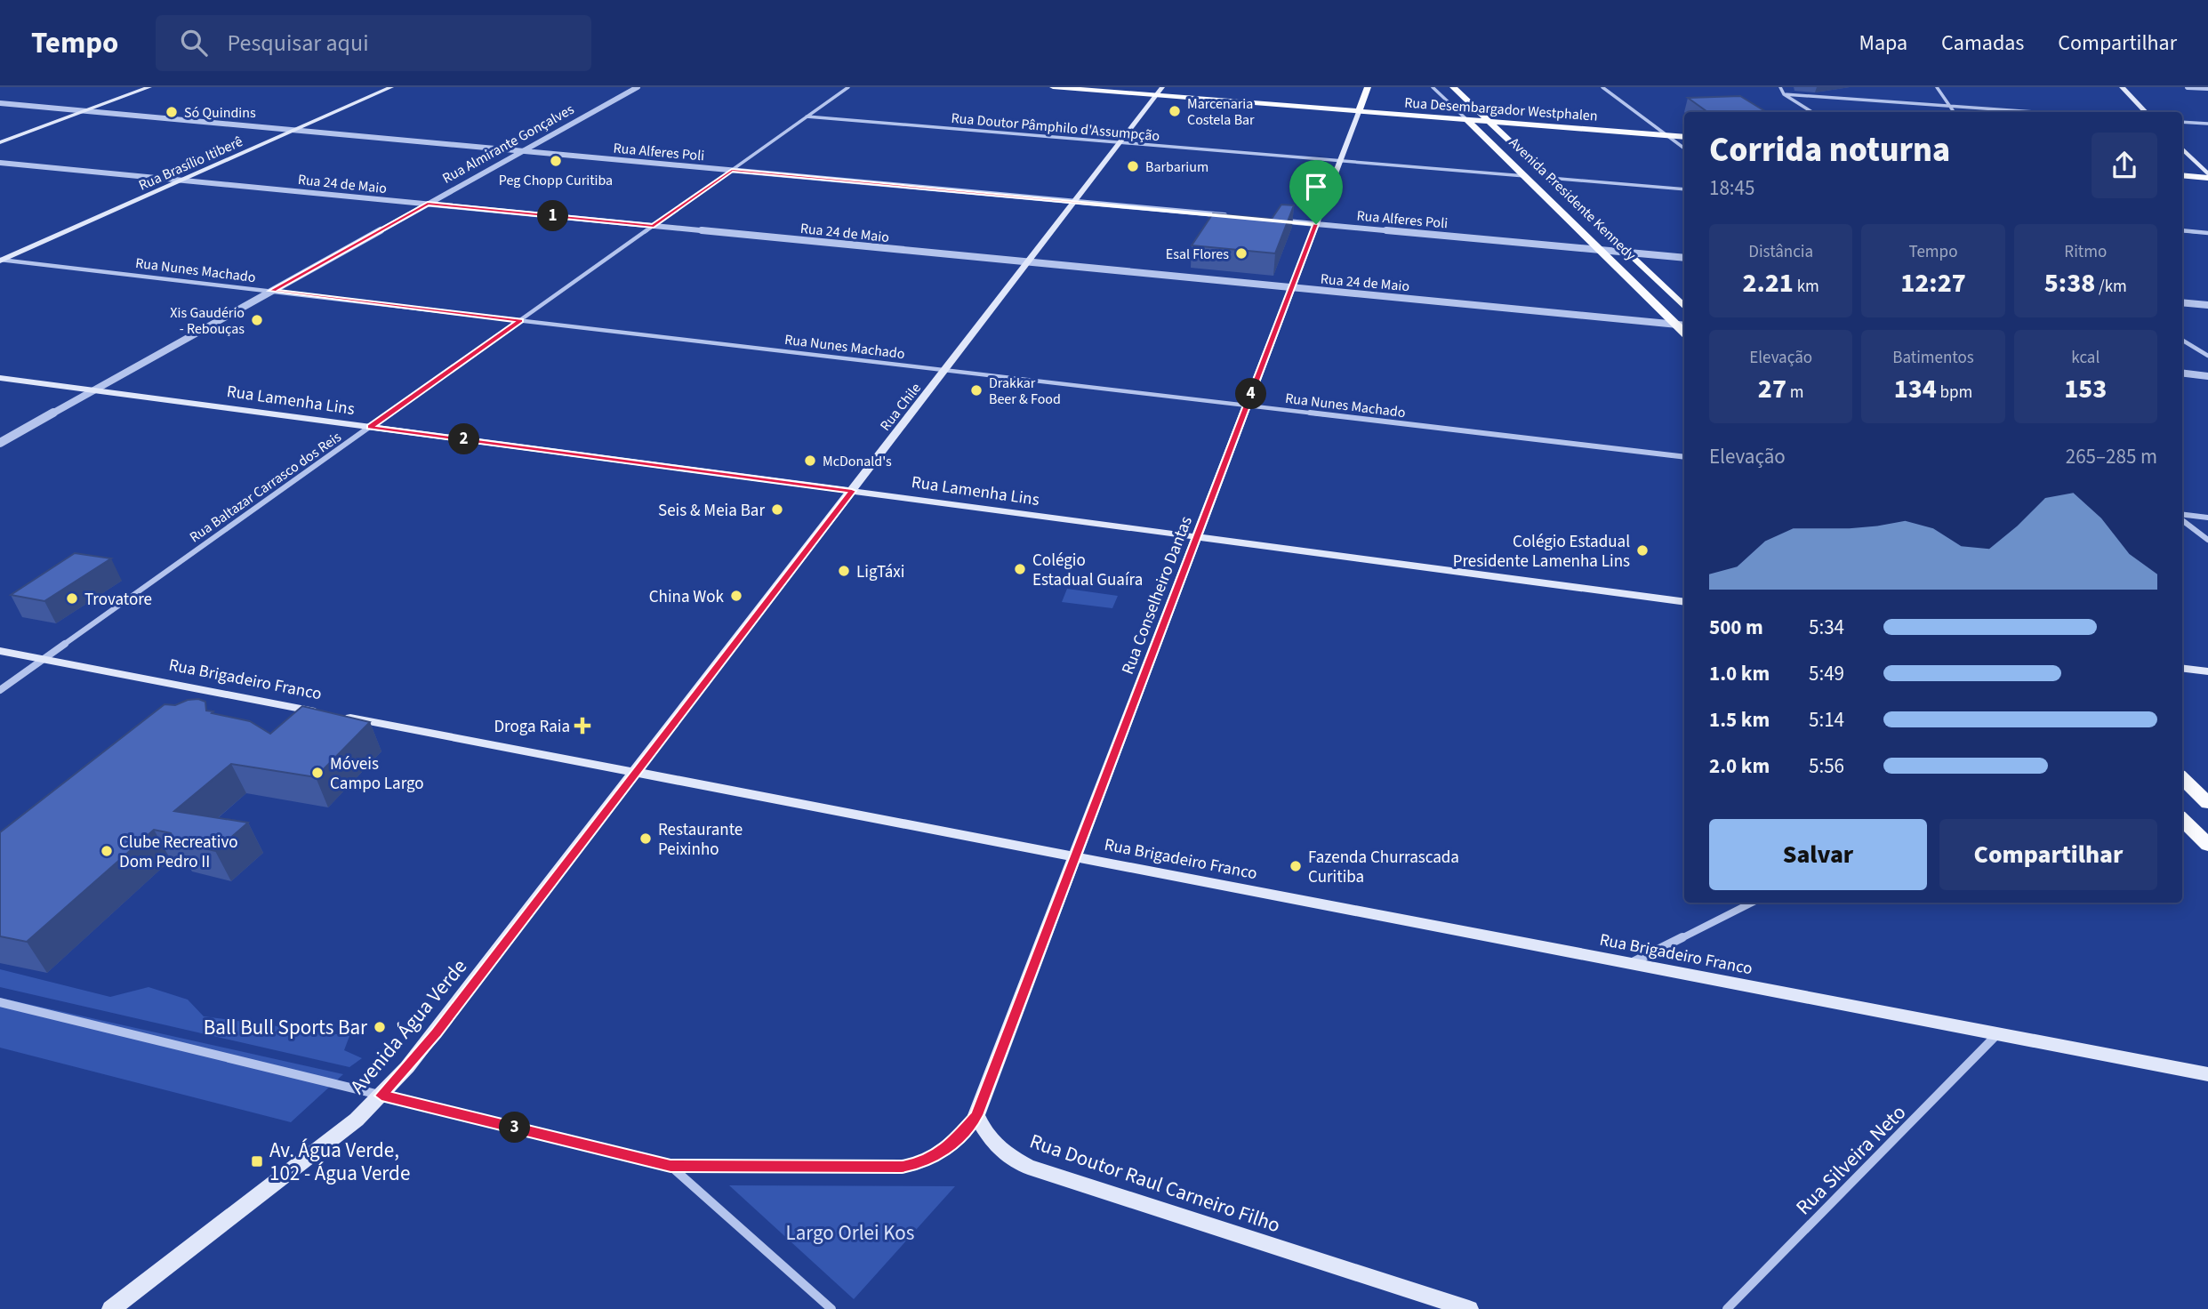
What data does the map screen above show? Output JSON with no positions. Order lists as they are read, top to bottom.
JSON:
{
  "streets": {
    "main road": [
      "Rua Desembargador Westphalen",
      "Rua Brasílio Itiberê",
      "Avenida Presidente Kennedy",
      "Rua Lamenha Lins",
      "Rua Chile",
      "Rua Conselheiro Dantas",
      "Rua Brigadeiro Franco",
      "Avenida Água Verde",
      "Rua Doutor Raul Carneiro Filho"
    ],
    "street": [
      "Rua Doutor Pâmphilo d'Assumpção",
      "Rua Almirante Gonçalves",
      "Rua Alferes Poli",
      "Rua 24 de Maio",
      "Rua Nunes Machado",
      "Rua Baltazar Carrasco dos Reis",
      "Rua Silveira Neto"
    ]
  },
  "crossings": [
    ["Rua Desembargador Westphalen", "Avenida Presidente Kennedy"],
    ["Rua Desembargador Westphalen", "Rua Chile"],
    ["Rua Desembargador Westphalen", "Rua Conselheiro Dantas"],
    ["Rua Doutor Pâmphilo d'Assumpção", "Avenida Presidente Kennedy"],
    ["Rua Doutor Pâmphilo d'Assumpção", "Rua Chile"],
    ["Rua Doutor Pâmphilo d'Assumpção", "Rua Baltazar Carrasco dos Reis"],
    ["Rua Doutor Pâmphilo d'Assumpção", "Rua Conselheiro Dantas"],
    ["Rua Almirante Gonçalves", "Rua Alferes Poli"],
    ["Rua Almirante Gonçalves", "Rua 24 de Maio"],
    ["Rua Almirante Gonçalves", "Rua Nunes Machado"],
    ["Rua Almirante Gonçalves", "Rua Lamenha Lins"],
    ["Rua Alferes Poli", "Rua Brasílio Itiberê"],
    ["Rua Alferes Poli", "Avenida Presidente Kennedy"],
    ["Rua Alferes Poli", "Rua Chile"],
    ["Rua Alferes Poli", "Rua Baltazar Carrasco dos Reis"],
    ["Rua Alferes Poli", "Rua Conselheiro Dantas"],
    ["Rua Brasílio Itiberê", "Rua 24 de Maio"],
    ["Rua Brasílio Itiberê", "Rua Nunes Machado"],
    ["Rua 24 de Maio", "Avenida Presidente Kennedy"],
    ["Rua 24 de Maio", "Rua Chile"],
    ["Rua 24 de Maio", "Rua Baltazar Carrasco dos Reis"],
    ["Rua 24 de Maio", "Rua Conselheiro Dantas"],
    ["Rua Nunes Machado", "Rua Chile"],
    ["Rua Nunes Machado", "Rua Baltazar Carrasco dos Reis"],
    ["Rua Nunes Machado", "Rua Conselheiro Dantas"],
    ["Rua Lamenha Lins", "Rua Chile"],
    ["Rua Lamenha Lins", "Rua Baltazar Carrasco dos Reis"],
    ["Rua Lamenha Lins", "Rua Conselheiro Dantas"],
    ["Rua Chile", "Rua Brigadeiro Franco"],
    ["Rua Chile", "Avenida Água Verde"],
    ["Rua Baltazar Carrasco dos Reis", "Rua Brigadeiro Franco"],
    ["Rua Conselheiro Dantas", "Rua Brigadeiro Franco"],
    ["Rua Conselheiro Dantas", "Rua Doutor Raul Carneiro Filho"],
    ["Rua Brigadeiro Franco", "Avenida Água Verde"],
    ["Rua Brigadeiro Franco", "Rua Silveira Neto"]
  ],
  "parks": ["Largo Orlei Kos"],
  "places": {
    "other": [
      "Marcenaria Costela Bar",
      "Só Quindins",
      "Peg Chopp Curitiba",
      "Barbarium",
      "Esal Flores",
      "Xis Gaudério - Rebouças",
      "Drakkar Beer & Food",
      "McDonald's",
      "Seis & Meia Bar",
      "Colégio Estadual Presidente Lamenha Lins",
      "Colégio Estadual Guaíra",
      "LigTáxi",
      "China Wok",
      "Trovatore",
      "Móveis Campo Largo",
      "Restaurante Peixinho",
      "Clube Recreativo Dom Pedro II",
      "Fazenda Churrascada Curitiba",
      "Ball Bull Sports Bar"
    ],
    "health": ["Droga Raia"],
    "transit": ["Av. Água Verde, 102 - Água Verde"]
  },
  "page": {
    "header": "Tempo",
    "search": "Pesquisar aqui",
    "nav": ["Mapa", "Camadas", "Compartilhar"],
    "heading": ["Corrida noturna", "18:45"],
    "pins": [
      "1",
      "4",
      "2",
      "3"
    ],
    "stats": [
      ["Distância", "2.21 km"],
      ["Tempo", "12:27"],
      ["Ritmo", "5:38 /km"],
      ["Elevação", "27 m"],
      ["Batimentos", "134 bpm"],
      ["kcal", "153"]
    ],
    "chart": ["Elevação", "265–285 m"],
    "list": [
      {
        "name": "500 m",
        "note": "5:34"
      },
      {
        "name": "1.0 km",
        "note": "5:49"
      },
      {
        "name": "1.5 km",
        "note": "5:14"
      },
      {
        "name": "2.0 km",
        "note": "5:56"
      }
    ],
    "buttons": ["Salvar", "Compartilhar"]
  }
}
